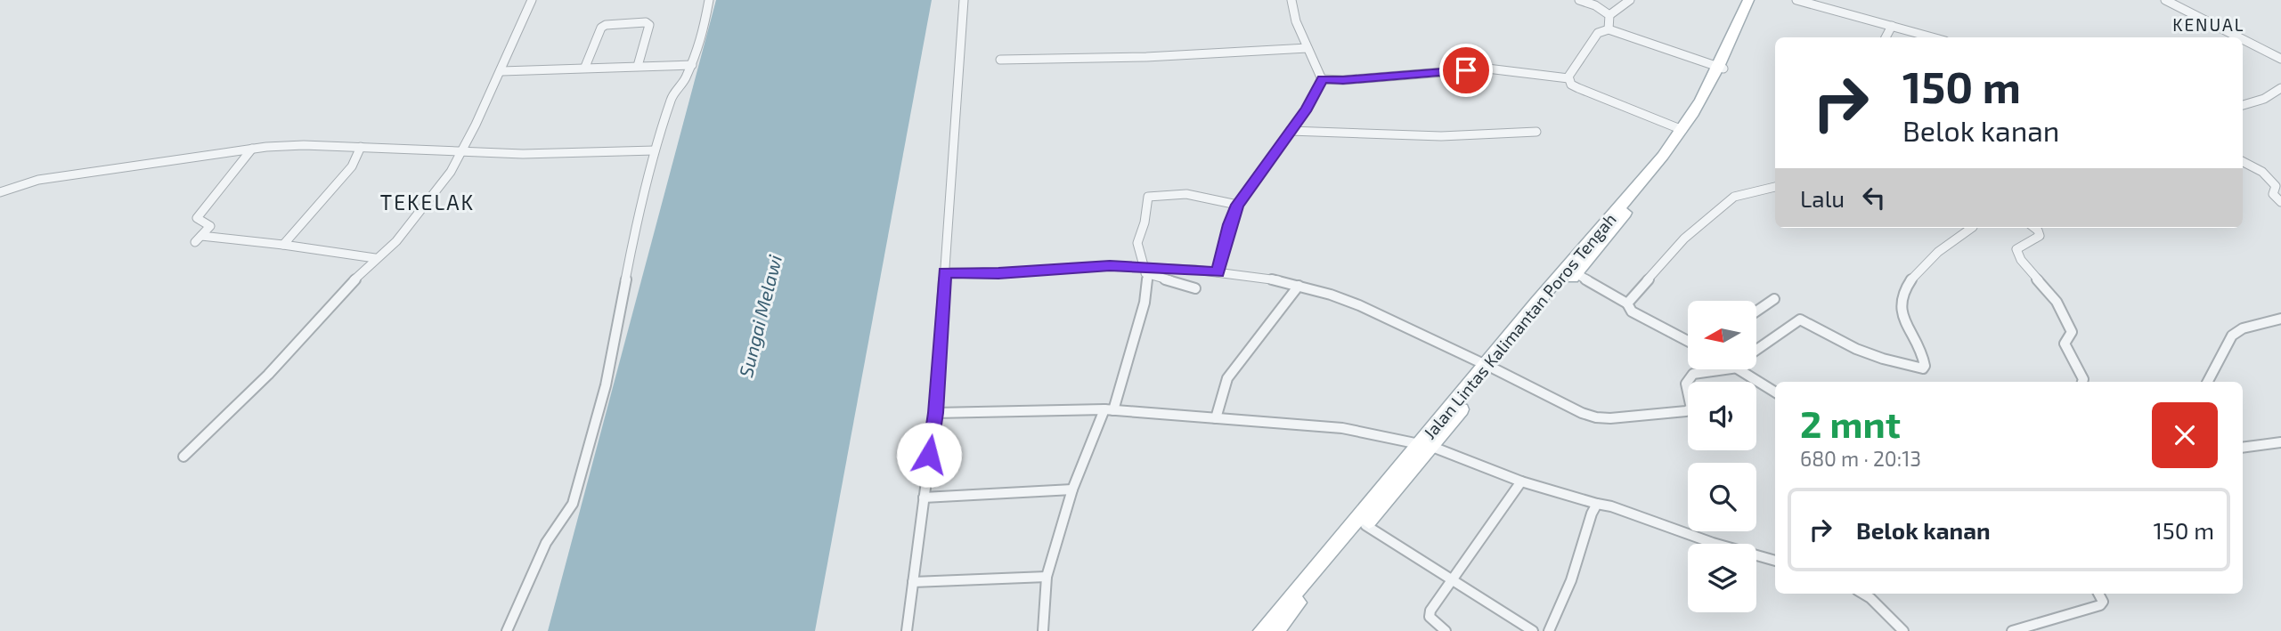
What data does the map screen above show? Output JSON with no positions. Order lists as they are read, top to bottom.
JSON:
{
  "streets": {
    "main road": ["Jalan Lintas Kalimantan Poros Tengah"]
  },
  "districts": ["KENUAL", "TEKELAK"],
  "water": ["Sungai Melawi"],
  "north": "left",
  "page": {
    "turn": ["150 m", "Belok kanan"],
    "then": "Lalu",
    "heading": ["2 mnt", "680 m · 20:13"],
    "list": [
      {
        "name": "Belok kanan",
        "value": "150 m"
      }
    ]
  }
}
